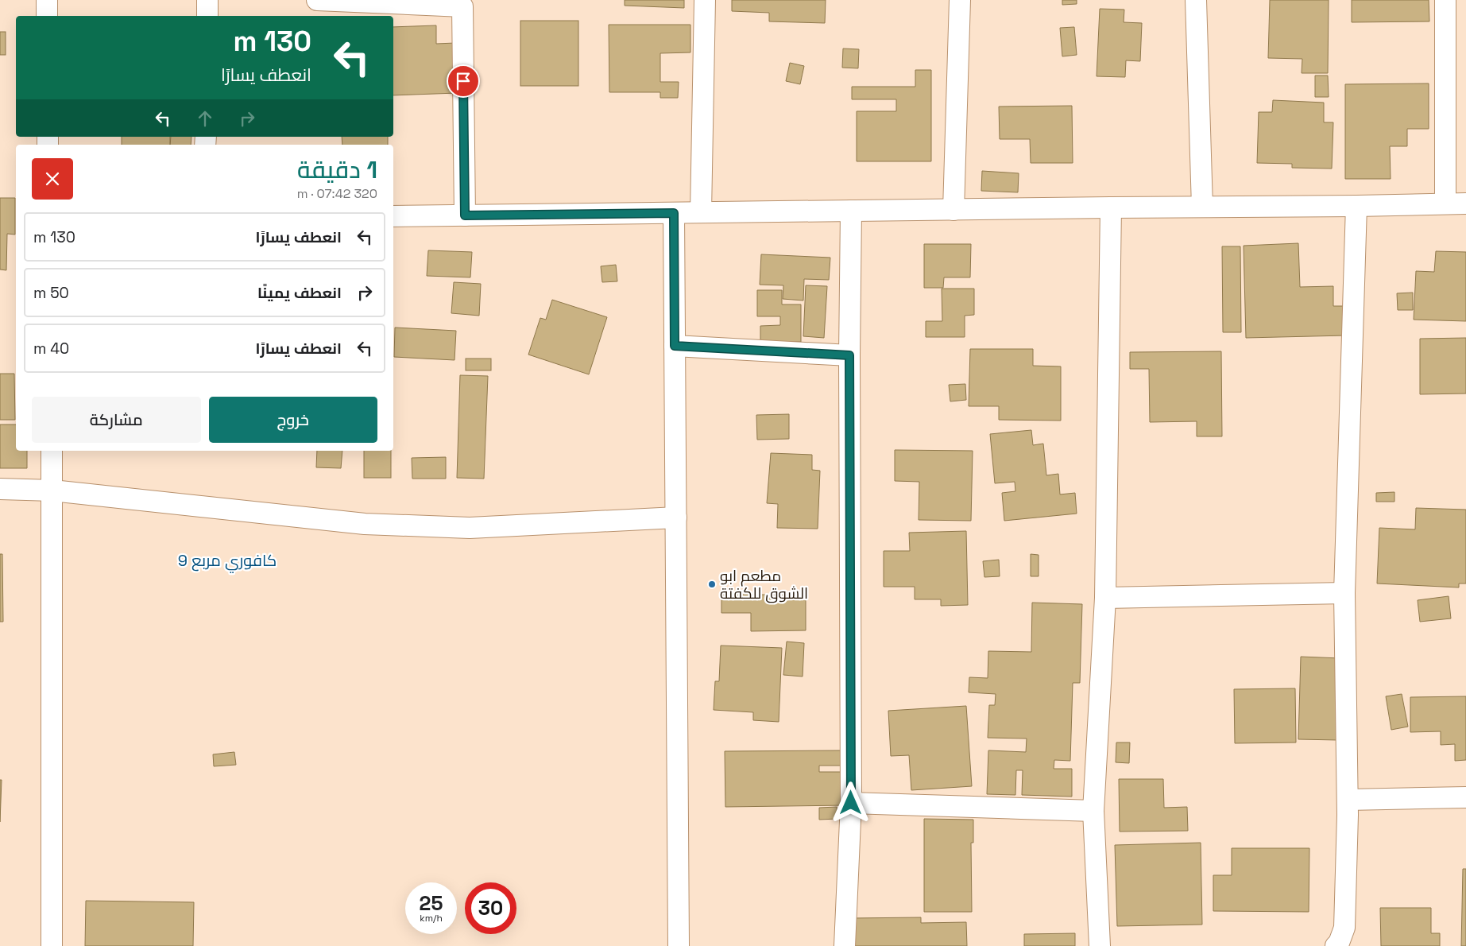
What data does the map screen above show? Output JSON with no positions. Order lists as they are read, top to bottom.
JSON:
{
  "districts": ["كافوري مربع 9"],
  "places": ["مطعم ابو الشوق للكفتة"],
  "page": {
    "turn": ["130 m", "انعطف يسارًا"],
    "heading": ["1 دقيقة", "320 m · 07:42"],
    "list": [
      {
        "name": "انعطف يسارًا",
        "value": "130 m"
      },
      {
        "name": "انعطف يمينًا",
        "value": "50 m"
      },
      {
        "name": "انعطف يسارًا",
        "value": "40 m"
      }
    ],
    "buttons": ["خروج", "مشاركة"],
    "speed": "25 km/h",
    "limit": "30"
  }
}
